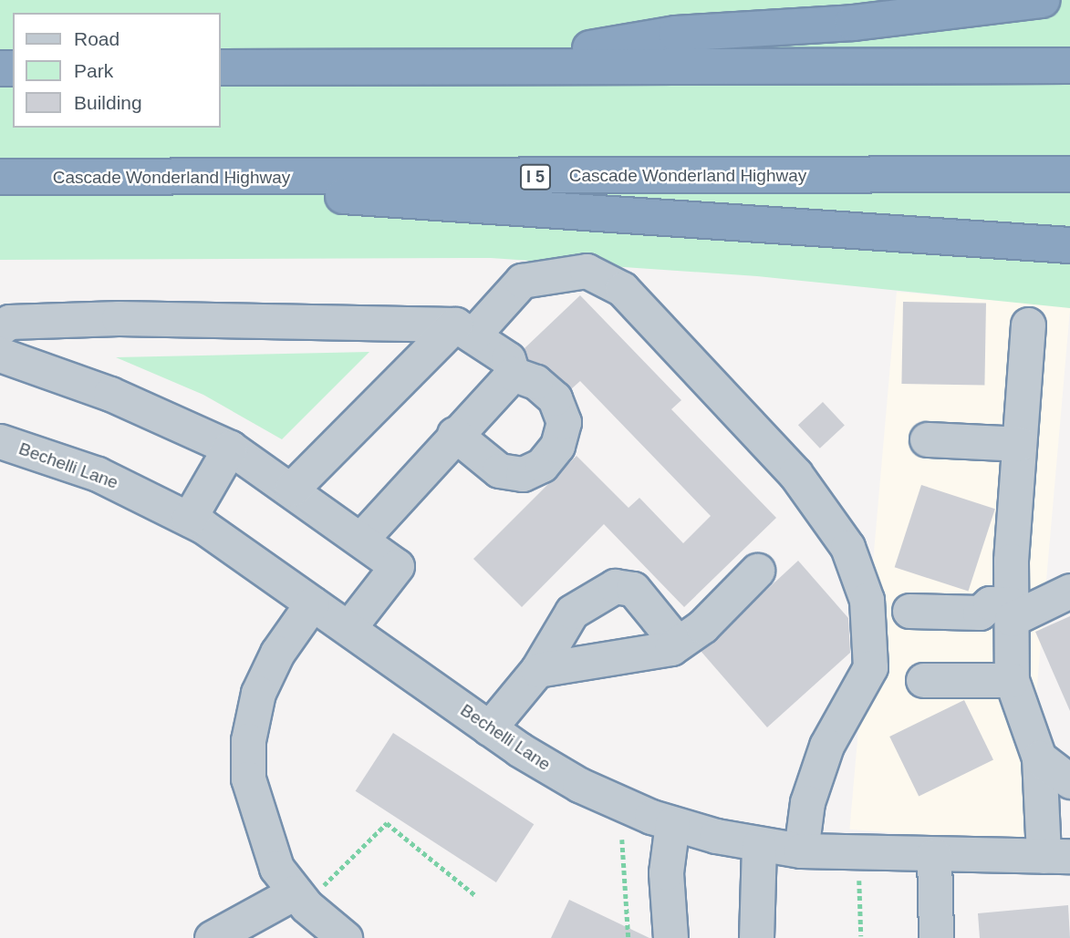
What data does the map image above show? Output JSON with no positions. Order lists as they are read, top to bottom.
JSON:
{
  "streets": {
    "highway": ["Cascade Wonderland Highway", "I 5"],
    "street": ["Bechelli Lane"]
  },
  "legend": ["Road", "Park", "Building"]
}
